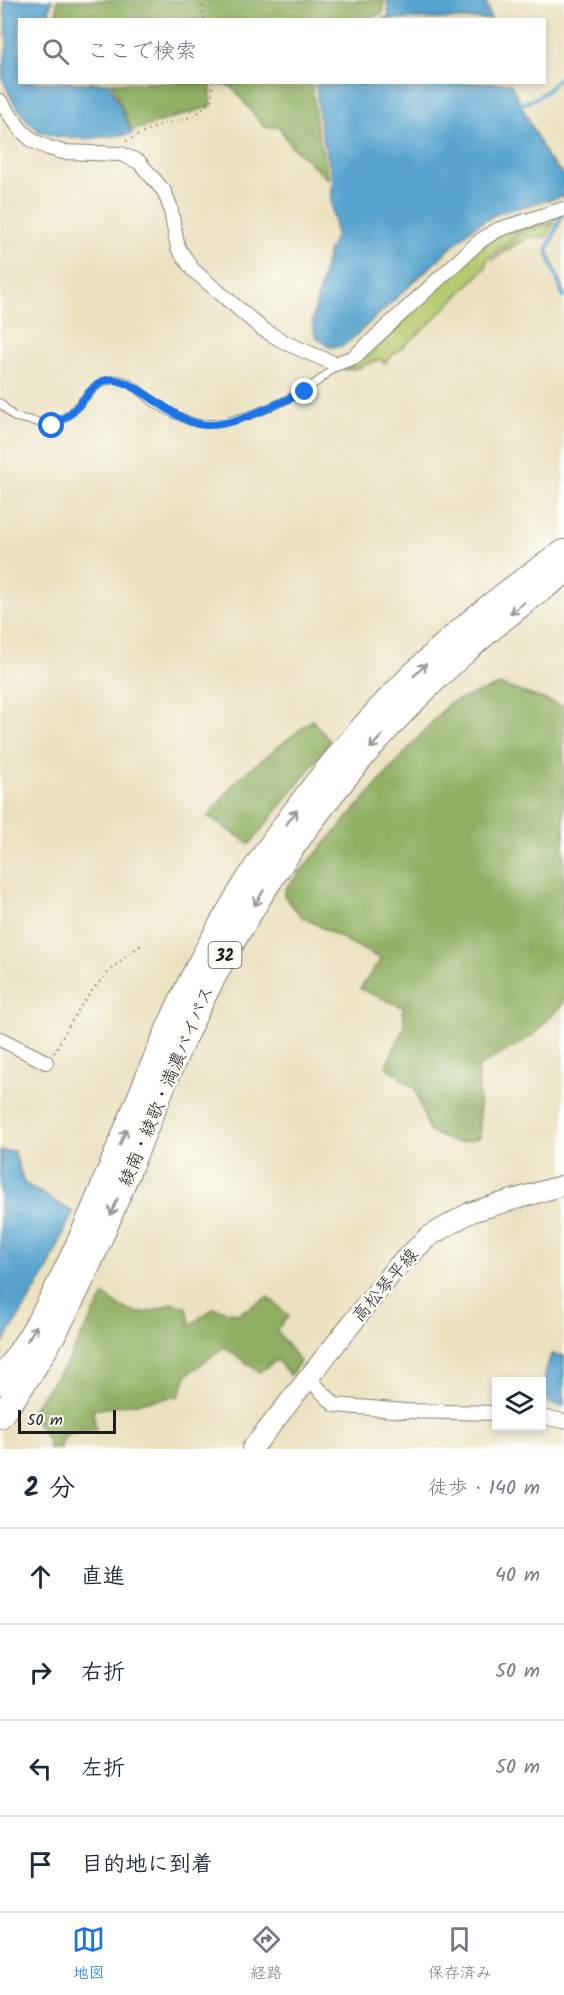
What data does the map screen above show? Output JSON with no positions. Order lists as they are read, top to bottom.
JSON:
{
  "streets": {
    "highway": ["32", "綾南・綾歌・満濃バイパス"],
    "main road": ["高松琴平線"]
  },
  "scale_bar": "50 m",
  "page": {
    "search": "ここで検索",
    "scale": "50 m",
    "heading": ["2 分", "徒歩 · 140 m"],
    "list": [
      ["直進", "40 m"],
      ["右折", "50 m"],
      ["左折", "50 m"],
      "目的地に到着"
    ],
    "nav": ["地図", "経路", "保存済み"]
  }
}
